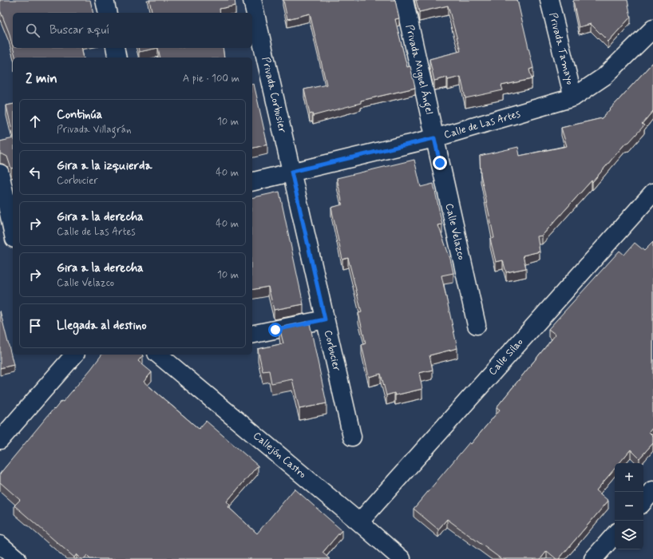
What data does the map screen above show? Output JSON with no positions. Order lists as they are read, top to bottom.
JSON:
{
  "streets": {
    "street": [
      "Privada Tamayo",
      "Privada Miguel Ángel",
      "Privada Corbusier",
      "Calle de Las Artes",
      "Calle Velazco",
      "Corbucier",
      "Calle Silao",
      "Callejón Castro"
    ]
  },
  "crossings": [
    ["Privada Tamayo", "Calle de Las Artes"],
    ["Privada Miguel Ángel", "Calle de Las Artes"],
    ["Privada Miguel Ángel", "Calle Velazco"],
    ["Privada Corbusier", "Calle de Las Artes"],
    ["Privada Corbusier", "Corbucier"],
    ["Calle de Las Artes", "Calle Velazco"],
    ["Calle de Las Artes", "Corbucier"],
    ["Calle Silao", "Callejón Castro"]
  ],
  "page": {
    "search": "Buscar aquí",
    "heading": ["2 min", "A pie · 100 m"],
    "list": [
      ["Continúa", "Privada Villagrán", "10 m"],
      ["Gira a la izquierda", "Corbucier", "40 m"],
      ["Gira a la derecha", "Calle de Las Artes", "40 m"],
      ["Gira a la derecha", "Calle Velazco", "10 m"],
      "Llegada al destino"
    ],
    "map_buttons": ["+", "−"]
  }
}
